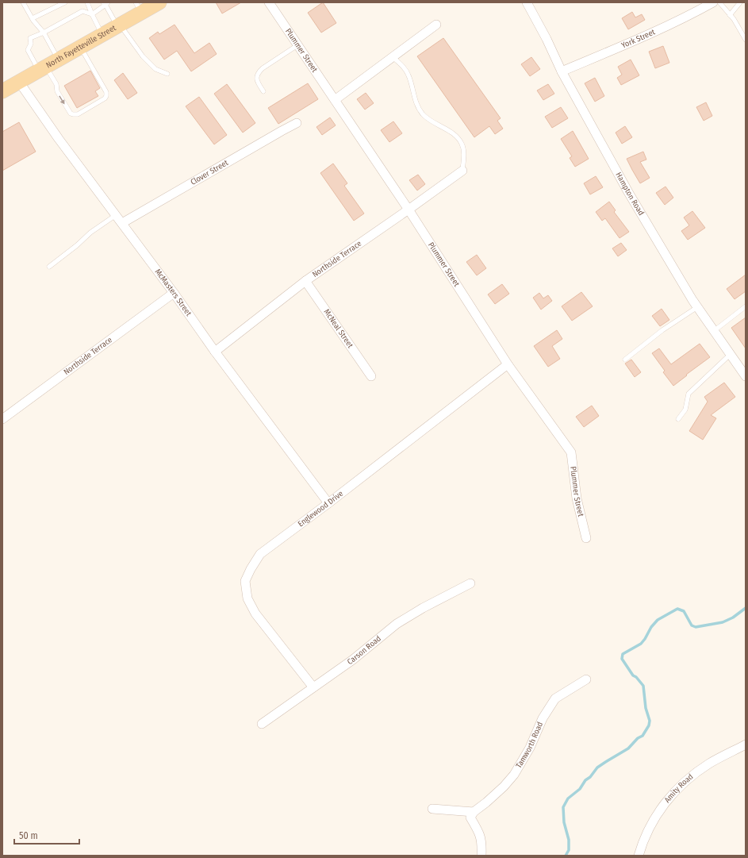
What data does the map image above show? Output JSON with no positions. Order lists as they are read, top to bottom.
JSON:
{
  "streets": {
    "main road": ["North Fayetteville Street"],
    "street": [
      "York Street",
      "Plummer Street",
      "Clover Street",
      "Hampton Road",
      "Northside Terrace",
      "McMasters Street",
      "McNeal Street",
      "Englewood Drive",
      "Carson Road",
      "Tamworth Road",
      "Amity Road"
    ]
  },
  "crossings": [
    ["York Street", "Hampton Road"],
    ["North Fayetteville Street", "McMasters Street"],
    ["Plummer Street", "Northside Terrace"],
    ["Plummer Street", "Englewood Drive"],
    ["Clover Street", "McMasters Street"],
    ["Northside Terrace", "McMasters Street"],
    ["Northside Terrace", "McNeal Street"],
    ["McMasters Street", "Englewood Drive"],
    ["Englewood Drive", "Carson Road"]
  ],
  "scale_bar": "50 m"
}
